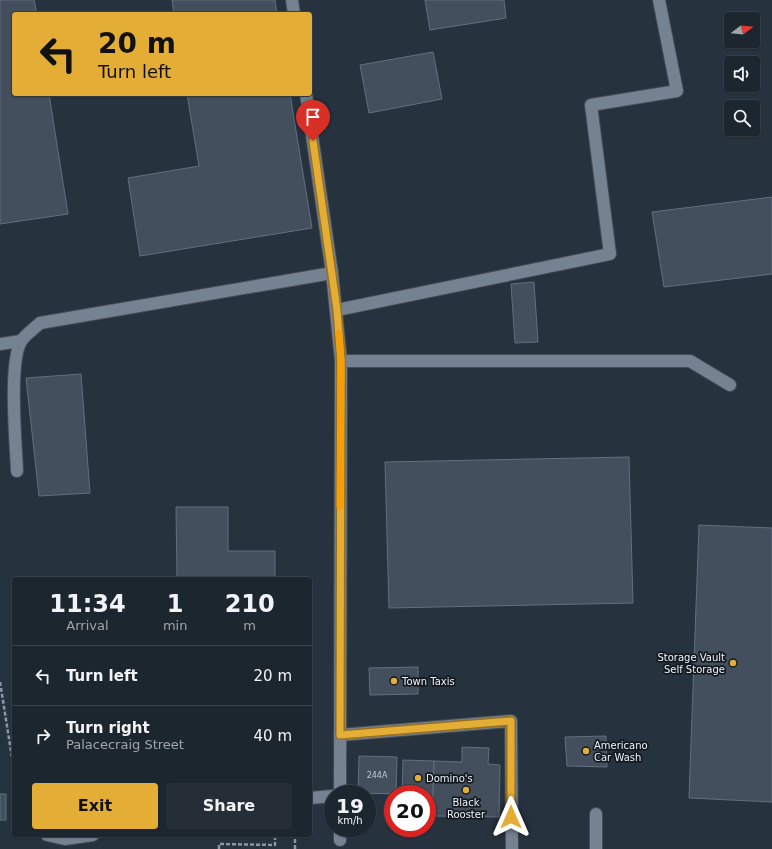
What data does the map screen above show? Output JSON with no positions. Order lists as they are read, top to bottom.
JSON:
{
  "places": [
    "Storage Vault Self Storage",
    "Town Taxis",
    "Americano Car Wash",
    "Domino's",
    "Black Rooster"
  ],
  "house_numbers": ["244A"],
  "north": "right",
  "page": {
    "turn": ["20 m", "Turn left"],
    "eta": [
      "11:34",
      "Arrival",
      "1",
      "min",
      "210",
      "m"
    ],
    "list": [
      {
        "name": "Turn left",
        "value": "20 m"
      },
      {
        "name": "Turn right",
        "note": "Palacecraig Street",
        "value": "40 m"
      }
    ],
    "buttons": ["Exit", "Share"],
    "speed": "19 km/h",
    "limit": "20"
  }
}
